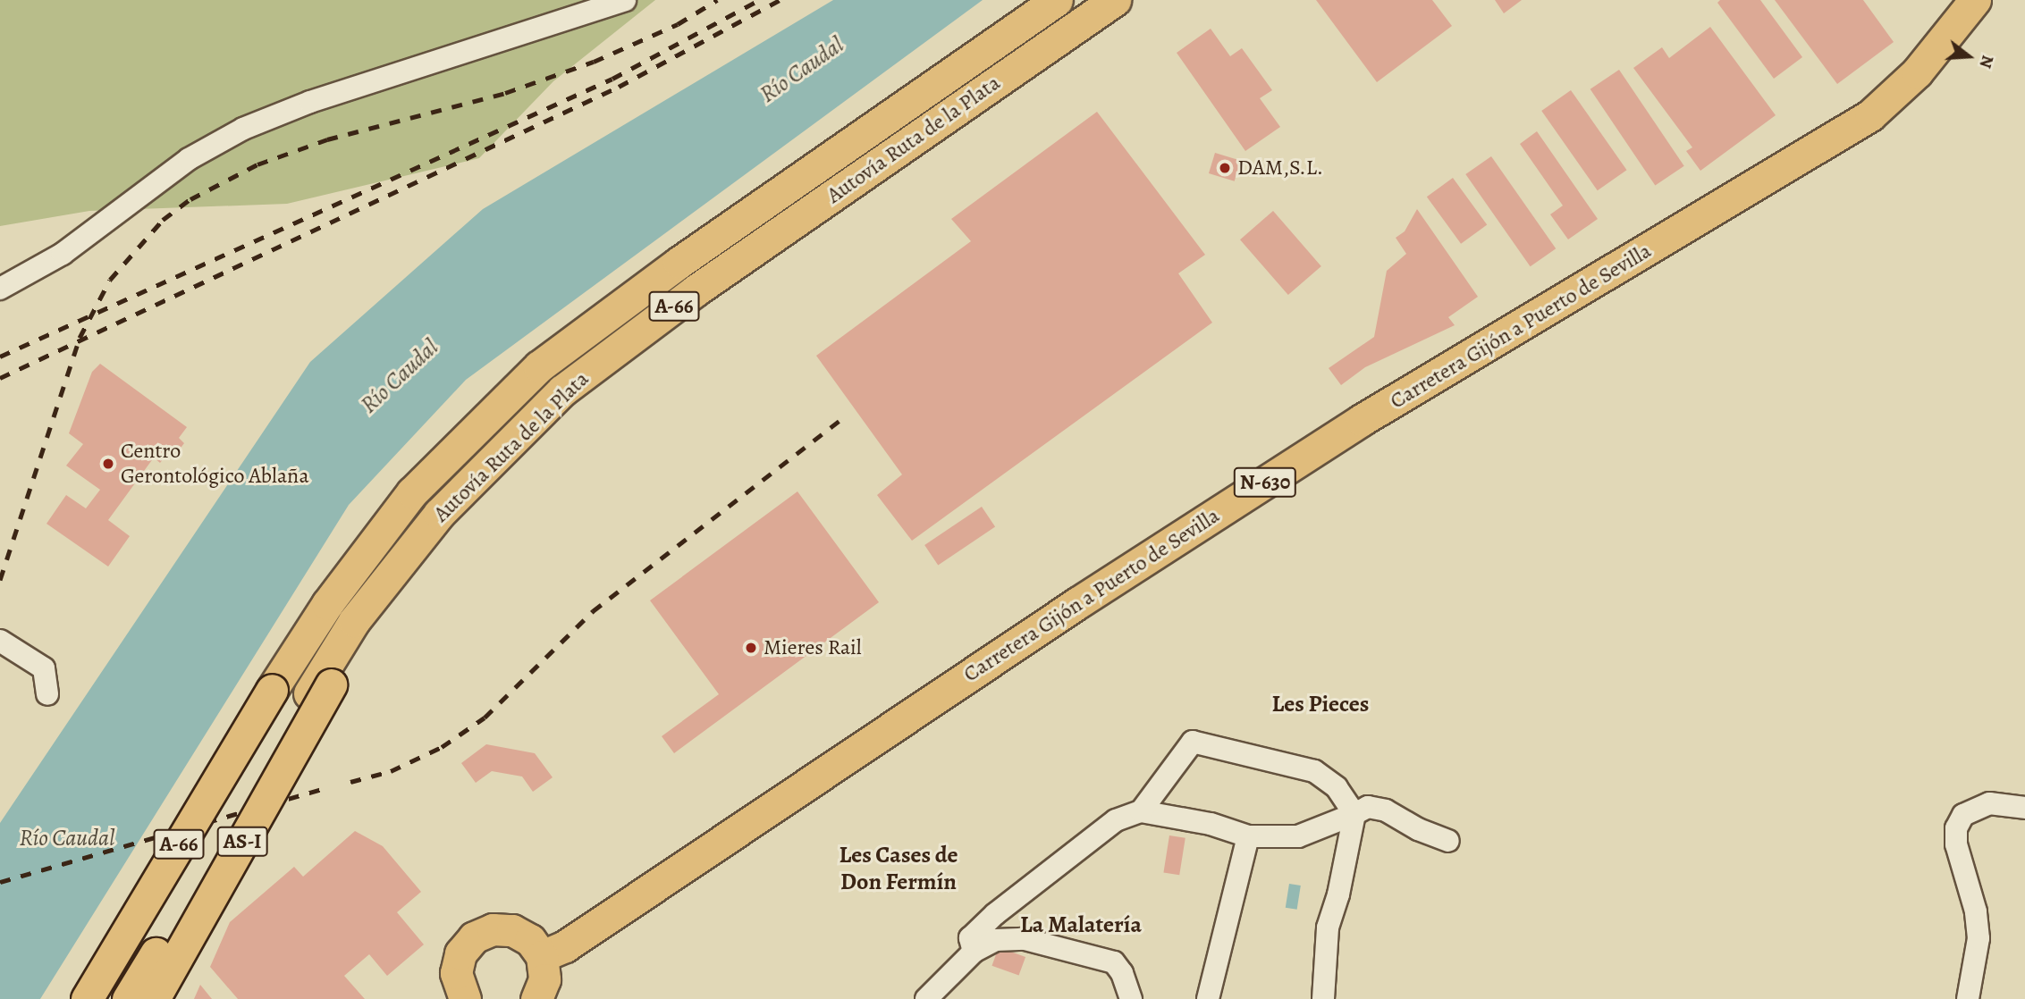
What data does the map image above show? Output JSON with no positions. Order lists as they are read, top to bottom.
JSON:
{
  "streets": {
    "highway": [
      "Autovía Ruta de la Plata",
      "A-66",
      "Carretera Gijón a Puerto de Sevilla",
      "N-630",
      "AS-I"
    ]
  },
  "crossings": [
    ["Autovía Ruta de la Plata", "AS-I"]
  ],
  "districts": ["Les Pieces", "Les Cases de Don Fermín", "La Malatería"],
  "water": ["Río Caudal"],
  "places": ["DAM,S.L.", "Centro Gerontológico Ablaña", "Mieres Rail"],
  "north": "right"
}
